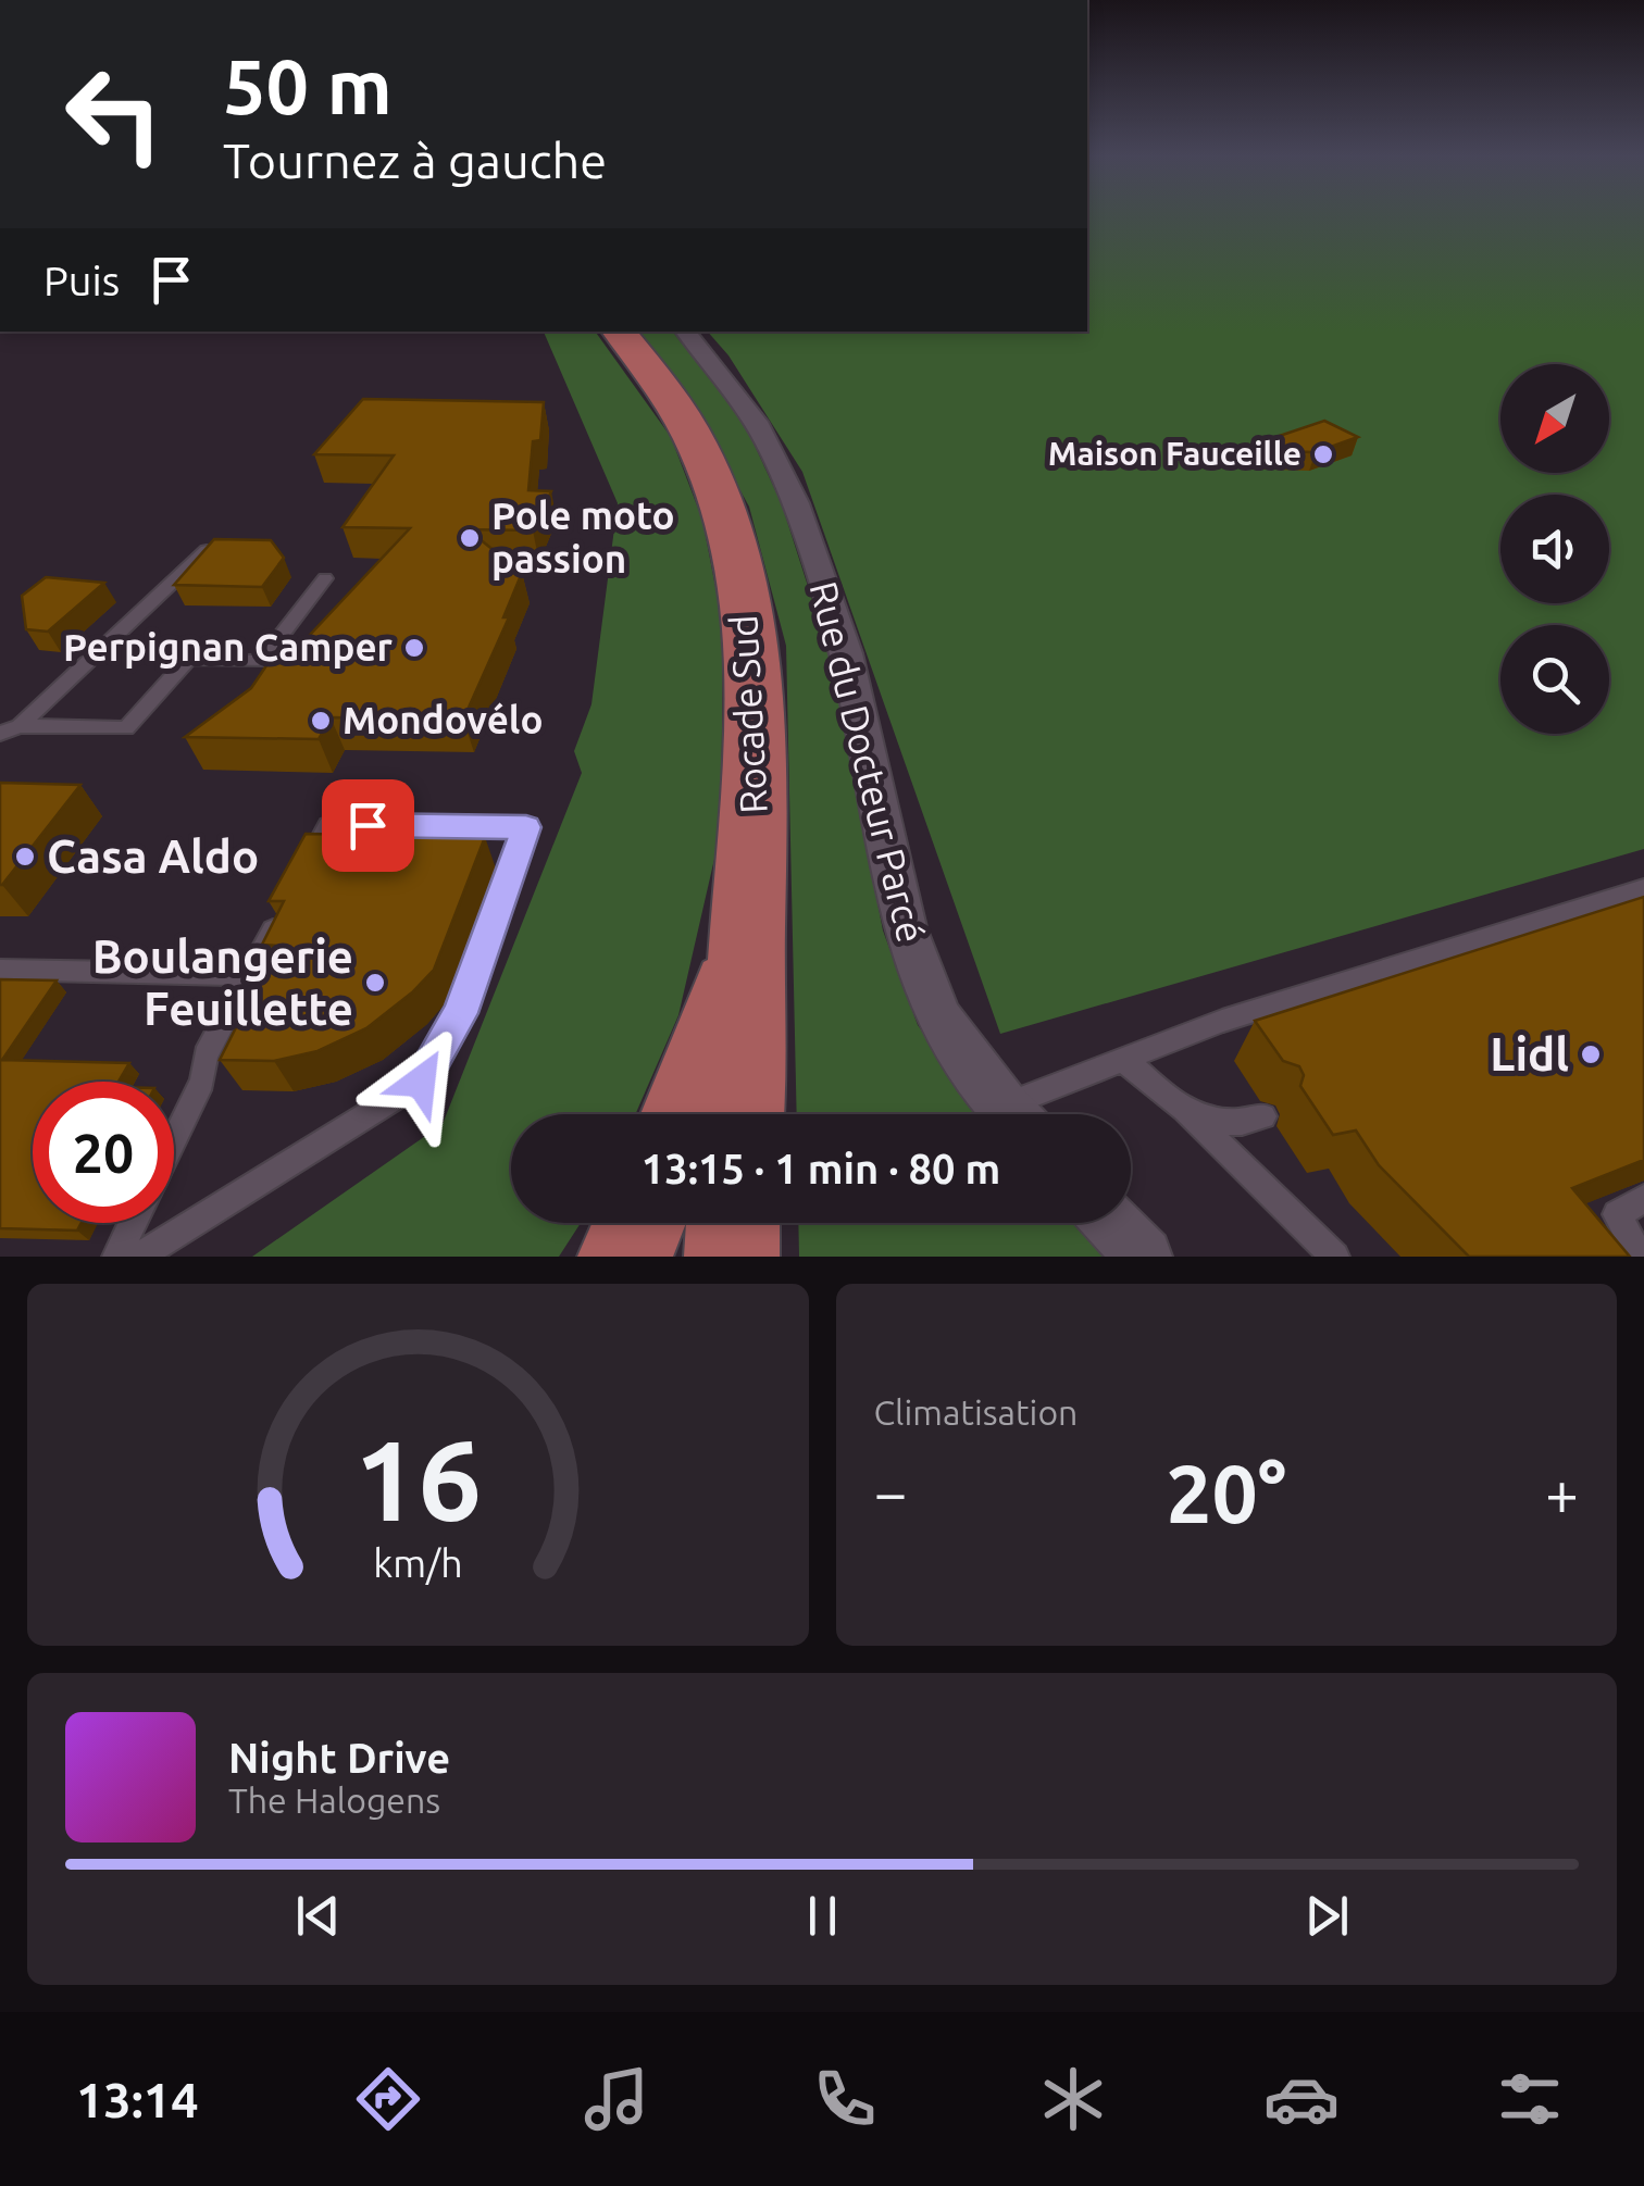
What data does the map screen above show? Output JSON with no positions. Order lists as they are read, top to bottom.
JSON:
{
  "streets": {
    "main road": ["Rocade Sud"],
    "street": ["Rue du Docteur Parcé"]
  },
  "places": [
    "Maison Fauceille",
    "Pole moto passion",
    "Perpignan Camper",
    "Mondovélo",
    "Casa Aldo",
    "Boulangerie Feuillette",
    "Lidl"
  ],
  "north": "bottom left",
  "page": {
    "turn": ["50 m", "Tournez à gauche"],
    "then": "Puis",
    "limit": "20",
    "trip": "13:15 · 1 min · 80 m",
    "tile": "Climatisation",
    "heat": ["−", "20°", "+"],
    "song": ["Night Drive", "The Halogens"],
    "tabs": "13:14",
    "gauge": ["16", "km/h"]
  }
}
